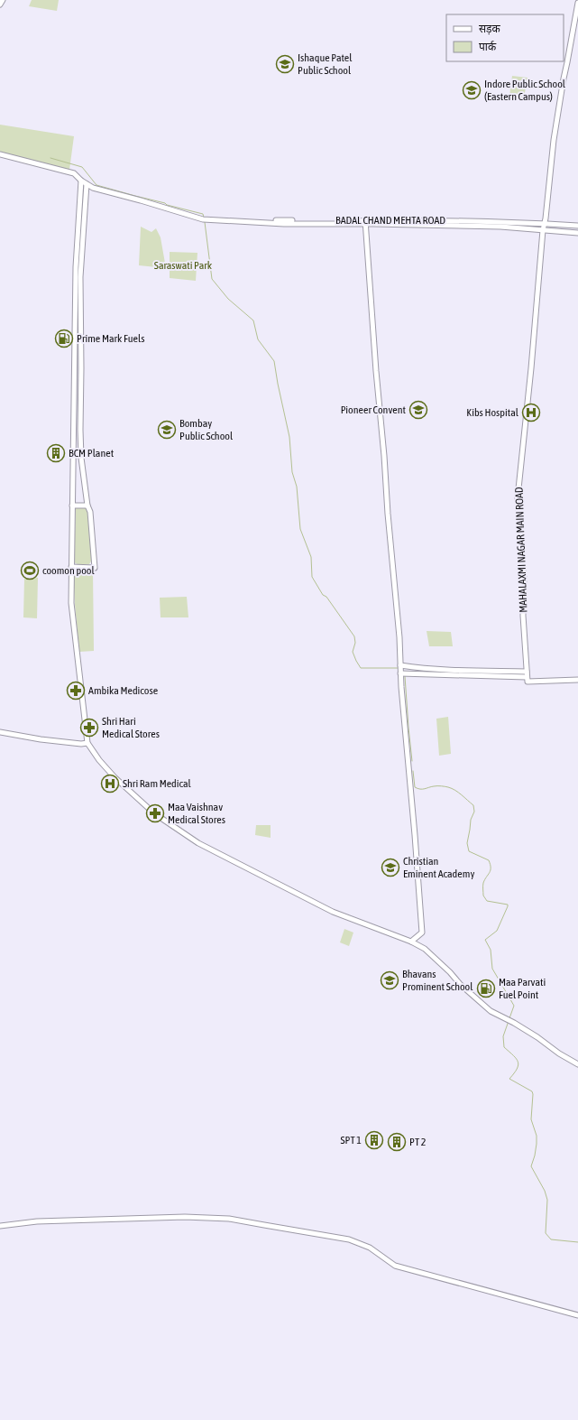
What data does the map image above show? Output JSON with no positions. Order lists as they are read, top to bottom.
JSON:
{
  "streets": {
    "street": ["BADAL CHAND MEHTA ROAD", "MAHALAXMI NAGAR MAIN ROAD"]
  },
  "crossings": [
    ["BADAL CHAND MEHTA ROAD", "MAHALAXMI NAGAR MAIN ROAD"]
  ],
  "parks": ["Saraswati Park"],
  "places": {
    "school or university": [
      "Ishaque Patel Public School",
      "Indore Public School (Eastern Campus)",
      "Pioneer Convent",
      "Bombay Public School",
      "Christian Eminent Academy",
      "Bhavans Prominent School"
    ],
    "fuel station": ["Prime Mark Fuels", "Maa Parvati Fuel Point"],
    "hospital": ["Kibs Hospital", "Shri Ram Medical"],
    "building": ["BCM Planet", "SPT 1", "PT 2"],
    "sports": ["coomon pool"],
    "pharmacy": ["Ambika Medicose", "Shri Hari Medical Stores", "Maa Vaishnav Medical Stores"]
  },
  "legend": ["सड़क", "पार्क"]
}
